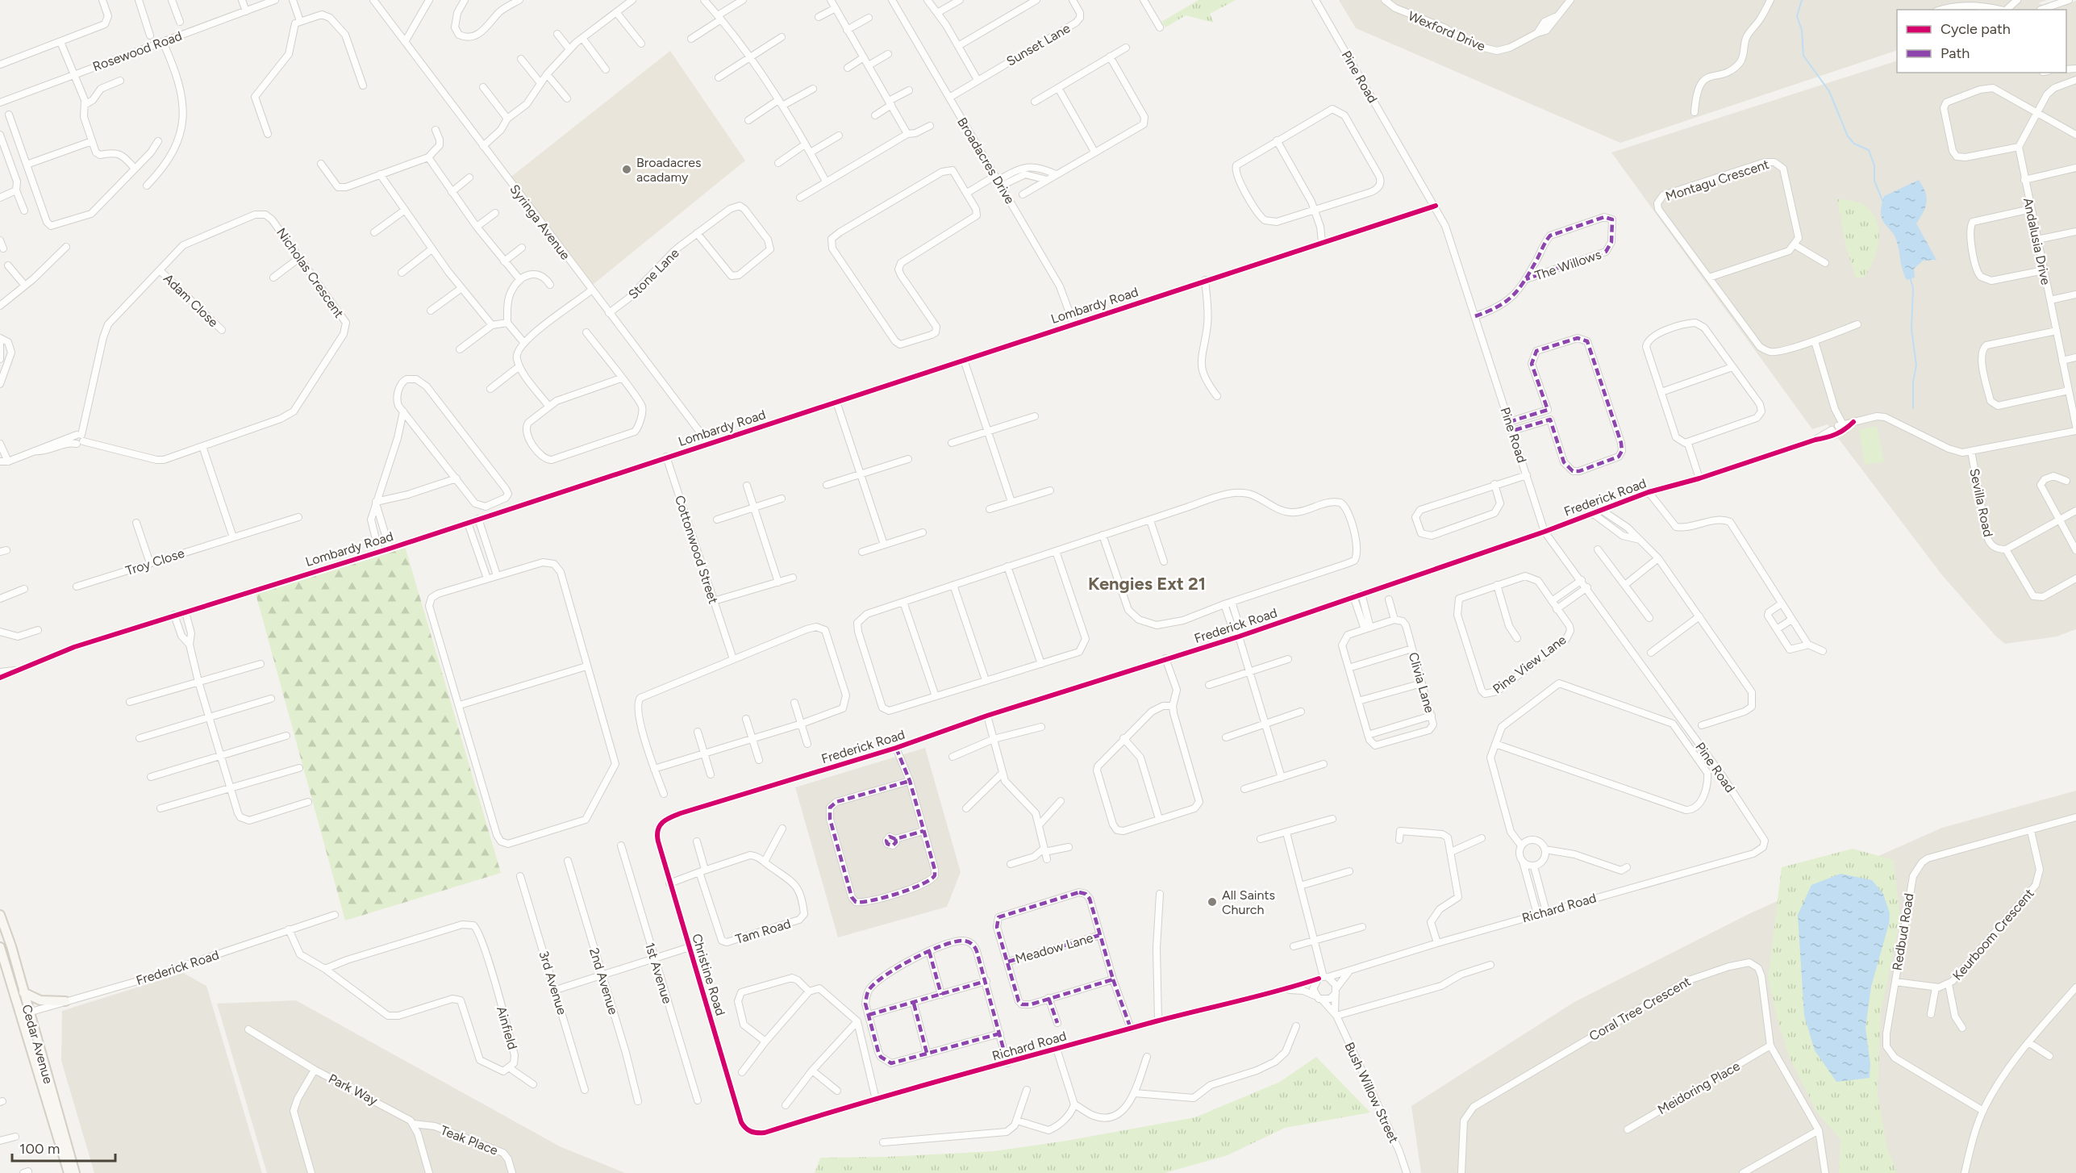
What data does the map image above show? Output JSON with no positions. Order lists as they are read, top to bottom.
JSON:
{
  "streets": {
    "main road": ["Cedar Avenue"],
    "street": [
      "Wexford Drive",
      "Sunset Lane",
      "Rosewood Road",
      "Pine Road",
      "Broadacres Drive",
      "Montagu Crescent",
      "Syringa Avenue",
      "Andalusia Drive",
      "The Willows",
      "Nicholas Crescent",
      "Stone Lane",
      "Adam Close",
      "Lombardy Road",
      "Frederick Road",
      "Sevilla Road",
      "Cottonwood Street",
      "Troy Close",
      "Pine View Lane",
      "Clivia Lane",
      "Richard Road",
      "Tam Road",
      "Redbud Road",
      "Keurboom Crescent",
      "Meadow Lane",
      "1st Avenue",
      "Christine Road",
      "2nd Avenue",
      "3rd Avenue",
      "Coral Tree Crescent",
      "Ainfield",
      "Meidoring Place",
      "Park Way",
      "Bush Willow Street",
      "Teak Place"
    ]
  },
  "crossings": [
    ["Sunset Lane", "Broadacres Drive"],
    ["Pine Road", "The Willows"],
    ["Pine Road", "Lombardy Road"],
    ["Pine Road", "Frederick Road"],
    ["Pine Road", "Richard Road"],
    ["Broadacres Drive", "Lombardy Road"],
    ["Syringa Avenue", "Stone Lane"],
    ["Syringa Avenue", "Lombardy Road"],
    ["Nicholas Crescent", "Adam Close"],
    ["Lombardy Road", "Cottonwood Street"],
    ["Frederick Road", "Christine Road"],
    ["Frederick Road", "Ainfield"],
    ["Frederick Road", "Cedar Avenue"],
    ["Richard Road", "Christine Road"],
    ["Richard Road", "Bush Willow Street"],
    ["Tam Road", "Christine Road"],
    ["Redbud Road", "Keurboom Crescent"],
    ["Coral Tree Crescent", "Meidoring Place"],
    ["Park Way", "Teak Place"]
  ],
  "districts": ["Kengies Ext 21"],
  "places": ["Broadacres acadamy", "All Saints Church"],
  "legend": ["Cycle path", "Path"],
  "scale_bar": "100 m"
}
